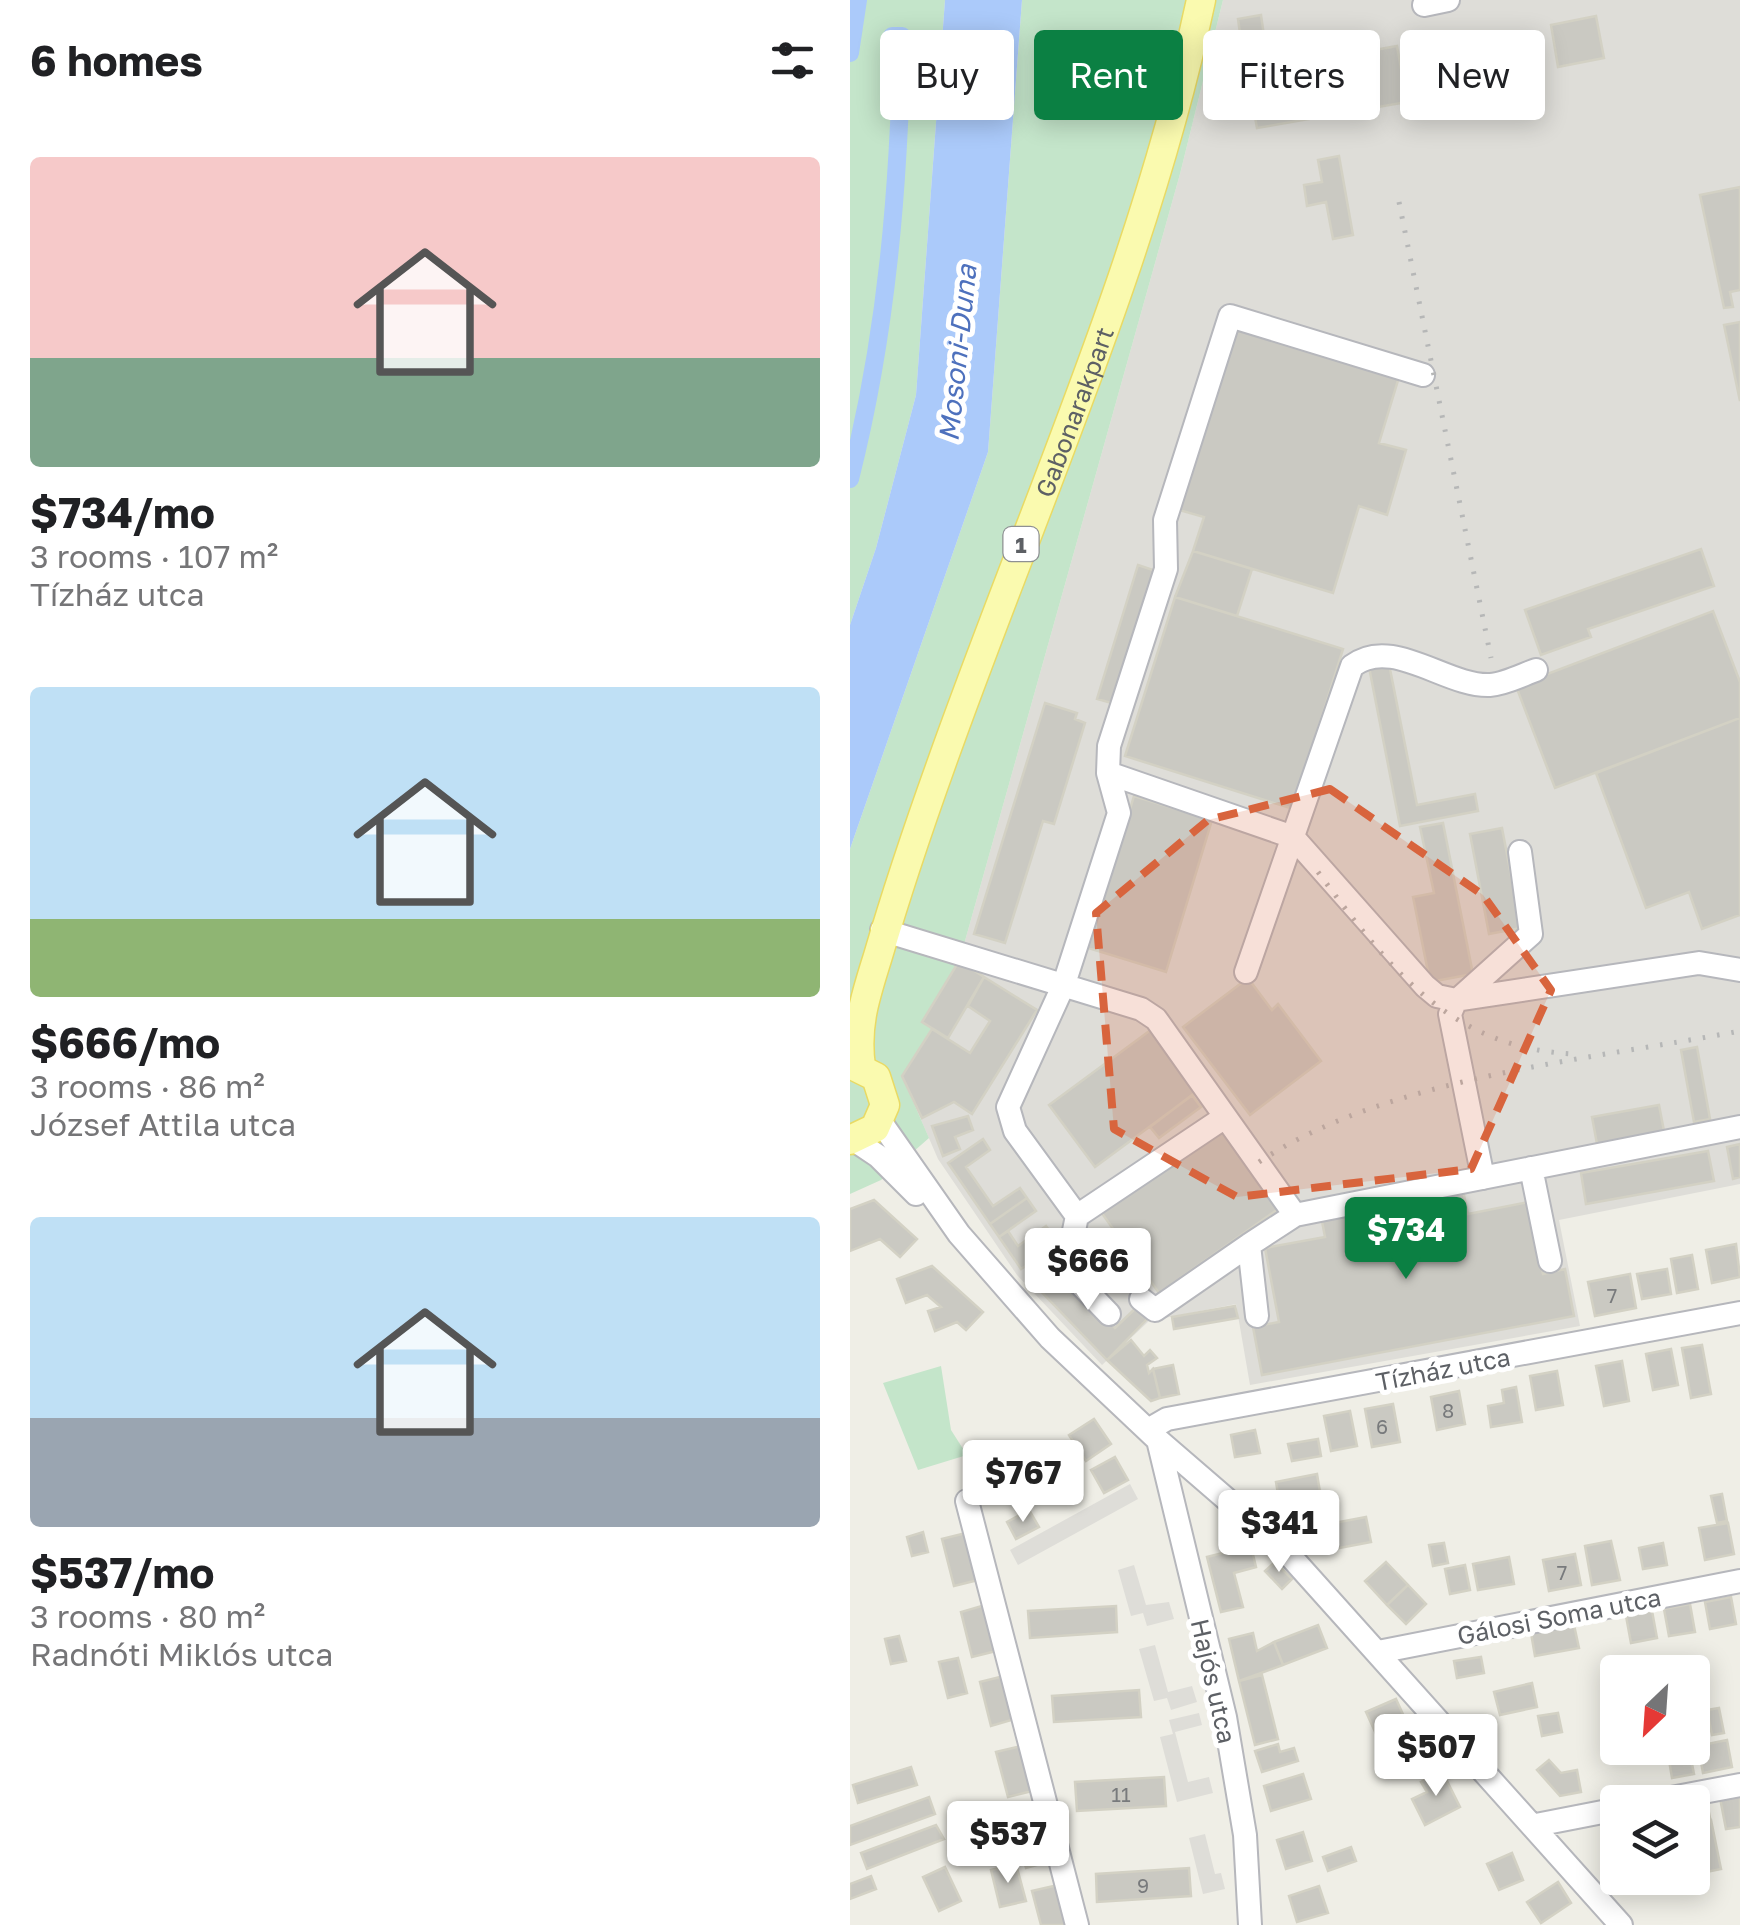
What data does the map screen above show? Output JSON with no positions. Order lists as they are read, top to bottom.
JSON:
{
  "streets": {
    "main road": ["Gabonarakpart", "1"],
    "street": ["Tízház utca", "Gálosi Soma utca", "Hajós utca"]
  },
  "crossings": [
    ["Gabonarakpart", "1"],
    ["Tízház utca", "Hajós utca"]
  ],
  "water": ["Mosoni-Duna"],
  "house_numbers": [
    "7",
    "8",
    "6",
    "7",
    "11",
    "9"
  ],
  "north": "bottom left",
  "page": {
    "heading": "6 homes",
    "chip": [
      "Buy",
      "Rent",
      "Filters",
      "New"
    ],
    "list": [
      {
        "name": "$734/mo",
        "note": "3 rooms · 107 m² · Tízház utca"
      },
      {
        "name": "$666/mo",
        "note": "3 rooms · 86 m² · József Attila utca"
      },
      {
        "name": "$537/mo",
        "note": "3 rooms · 80 m² · Radnóti Miklós utca"
      }
    ],
    "price": [
      "$734",
      "$666",
      "$767",
      "$341",
      "$507",
      "$537"
    ]
  }
}
